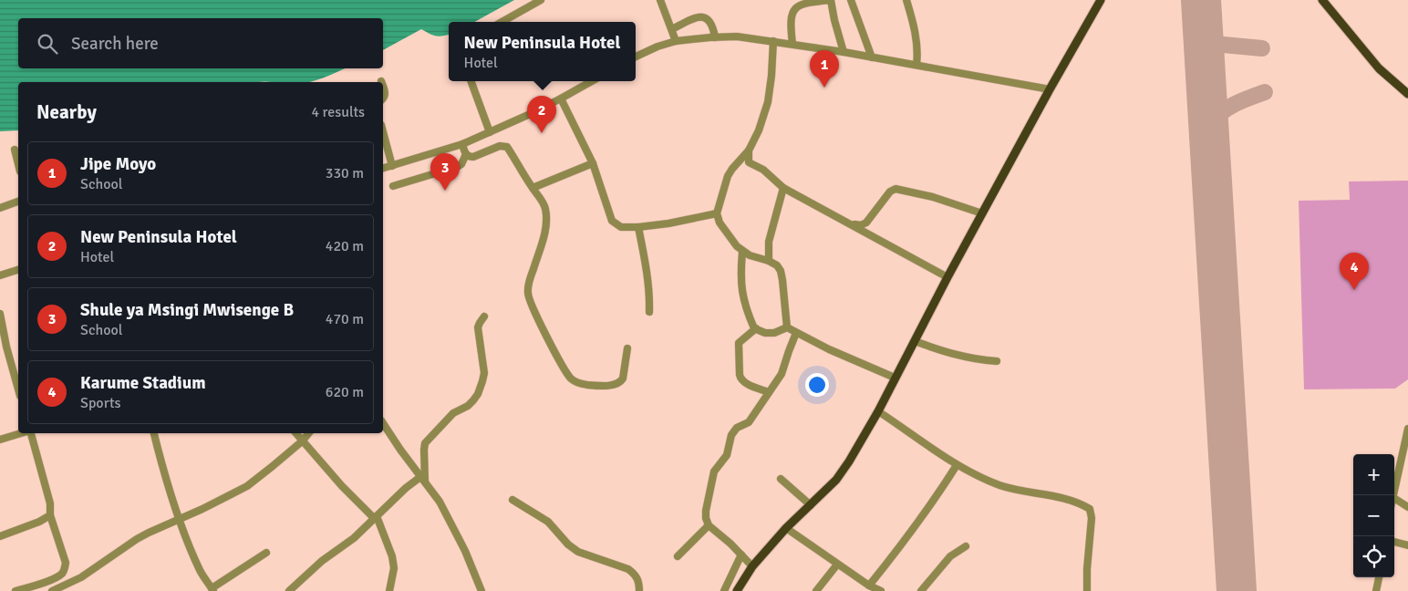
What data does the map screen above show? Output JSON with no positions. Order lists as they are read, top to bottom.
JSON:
{
  "page": {
    "search": "Search here",
    "popup": ["New Peninsula Hotel", "Hotel"],
    "pins": [
      "1",
      "2",
      "3",
      "4"
    ],
    "heading": ["Nearby", "4 results"],
    "list": [
      {
        "mark": "1",
        "name": "Jipe Moyo",
        "note": "School",
        "value": "330 m"
      },
      {
        "mark": "2",
        "name": "New Peninsula Hotel",
        "note": "Hotel",
        "value": "420 m"
      },
      {
        "mark": "3",
        "name": "Shule ya Msingi Mwisenge B",
        "note": "School",
        "value": "470 m"
      },
      {
        "mark": "4",
        "name": "Karume Stadium",
        "note": "Sports",
        "value": "620 m"
      }
    ],
    "map_buttons": ["+", "−"]
  }
}
